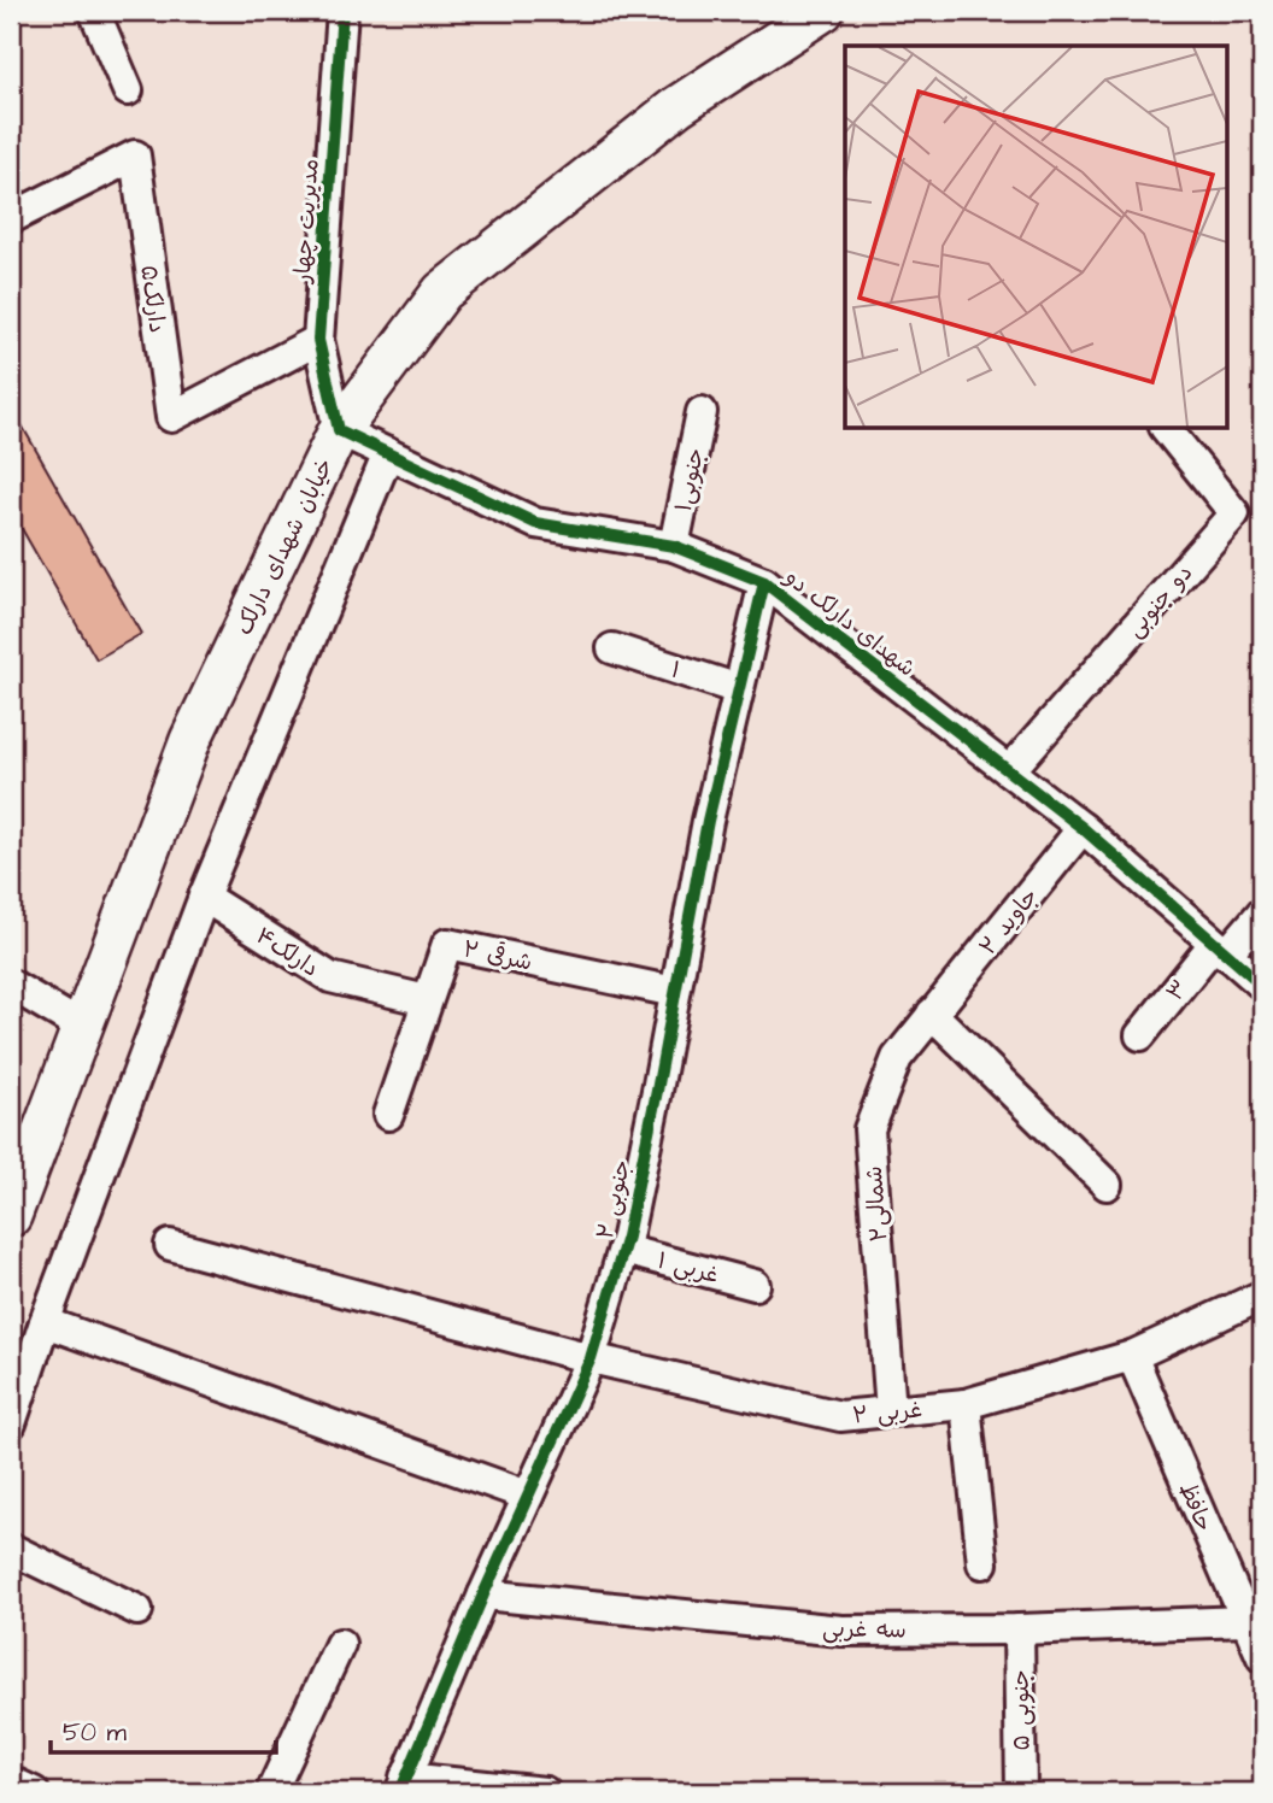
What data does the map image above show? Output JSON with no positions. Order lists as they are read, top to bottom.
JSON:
{
  "streets": {
    "main road": ["خیابان شهدای دارلک"],
    "street": [
      "مدیریت چهار",
      "دارلک۵",
      "جنوبی۱",
      "دو جنوبی",
      "شهدای دارلک دو",
      "۱",
      "۲ جاوید",
      "دارلک۴",
      "۲ شرقی",
      "۳",
      "۲ جنوبی",
      "شمالی۲",
      "۱ غربی",
      "۲ غربی",
      "حافظ",
      "سه غربی",
      "۵ جنوبی"
    ]
  },
  "crossings": [
    ["مدیریت چهار", "دارلک۵"],
    ["مدیریت چهار", "خیابان شهدای دارلک"],
    ["مدیریت چهار", "شهدای دارلک دو"],
    ["جنوبی۱", "شهدای دارلک دو"],
    ["خیابان شهدای دارلک", "شهدای دارلک دو"],
    ["دو جنوبی", "شهدای دارلک دو"],
    ["شهدای دارلک دو", "۲ جاوید"],
    ["شهدای دارلک دو", "۳"],
    ["شهدای دارلک دو", "۲ جنوبی"],
    ["۱", "۲ جنوبی"],
    ["۲ جاوید", "شمالی۲"],
    ["دارلک۴", "۲ شرقی"],
    ["۲ شرقی", "۲ جنوبی"],
    ["۲ جنوبی", "۱ غربی"],
    ["۲ جنوبی", "۲ غربی"],
    ["۲ جنوبی", "سه غربی"],
    ["شمالی۲", "۲ غربی"],
    ["۲ غربی", "حافظ"],
    ["حافظ", "سه غربی"],
    ["سه غربی", "۵ جنوبی"]
  ],
  "scale_bar": "50 m"
}
